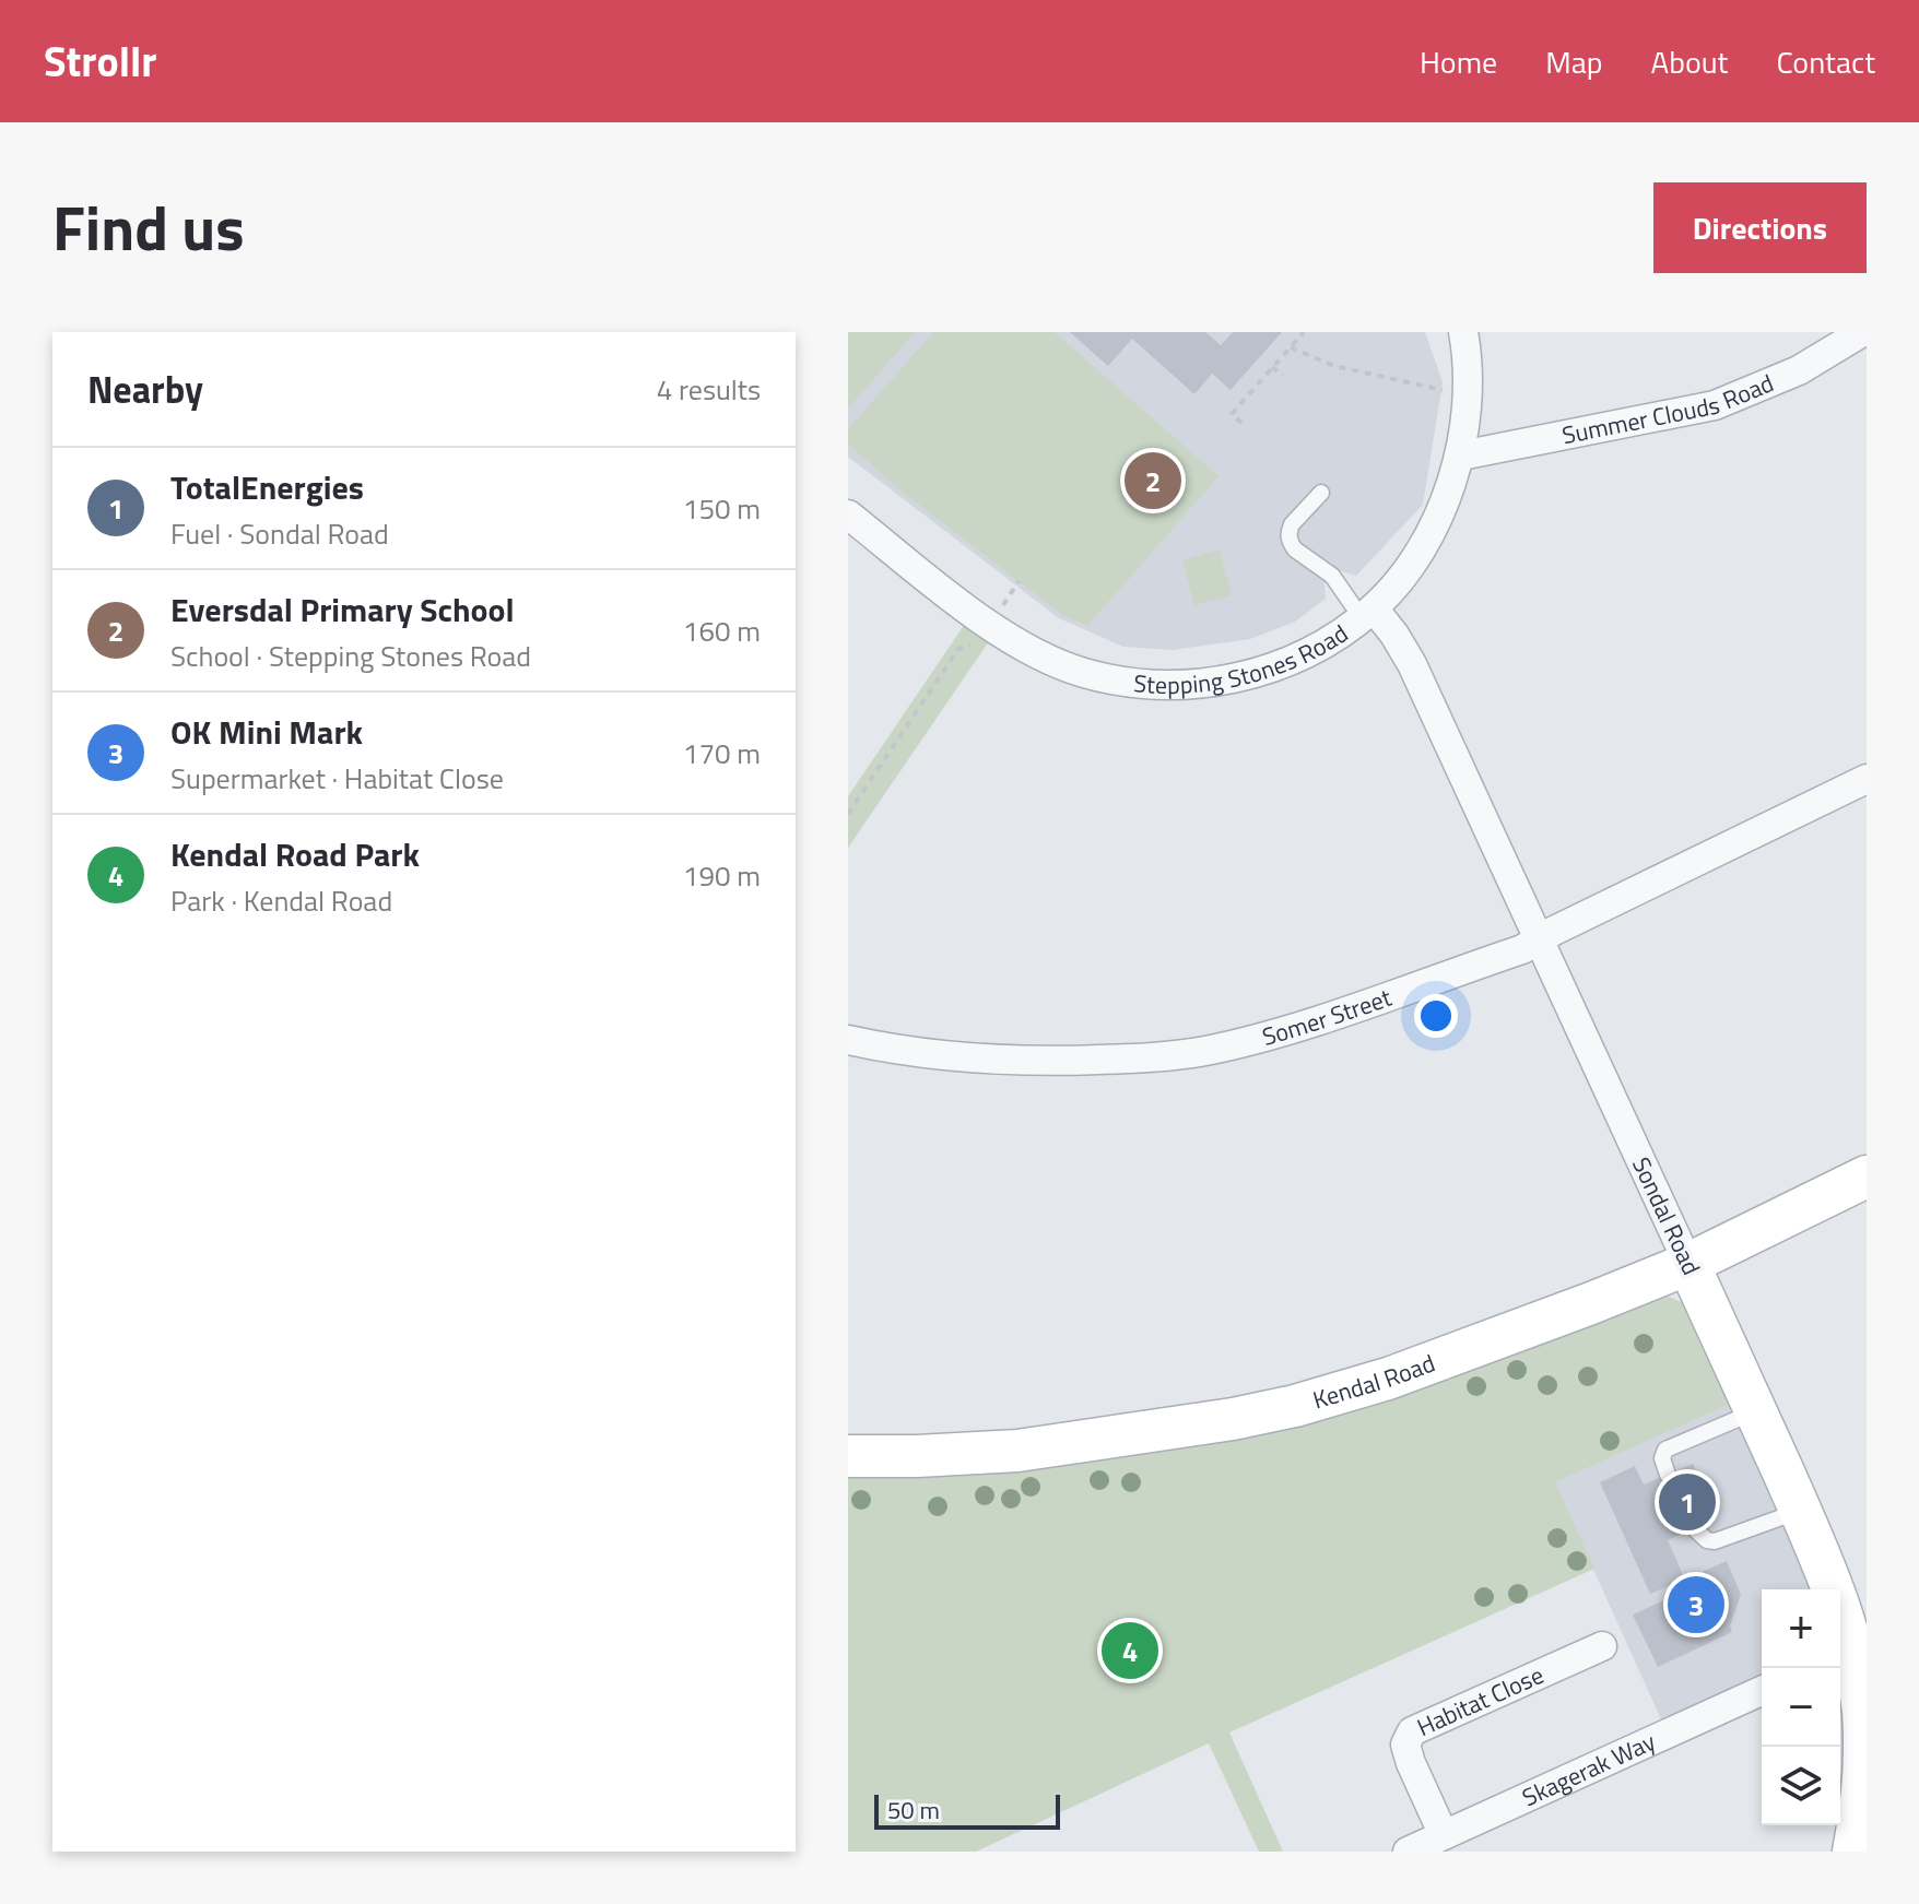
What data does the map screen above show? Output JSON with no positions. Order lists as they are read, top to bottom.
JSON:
{
  "streets": {
    "street": [
      "Summer Clouds Road",
      "Stepping Stones Road",
      "Somer Street",
      "Sondal Road",
      "Kendal Road",
      "Habitat Close",
      "Skagerak Way"
    ]
  },
  "crossings": [
    ["Summer Clouds Road", "Stepping Stones Road"],
    ["Stepping Stones Road", "Sondal Road"],
    ["Somer Street", "Sondal Road"],
    ["Sondal Road", "Kendal Road"],
    ["Habitat Close", "Skagerak Way"]
  ],
  "scale_bar": "50 m",
  "page": {
    "header": "Strollr",
    "nav": [
      "Home",
      "Map",
      "About",
      "Contact"
    ],
    "title": "Find us",
    "buttons": "Directions",
    "heading": ["Nearby", "4 results"],
    "list": [
      {
        "mark": "1",
        "name": "TotalEnergies",
        "note": "Fuel · Sondal Road",
        "value": "150 m"
      },
      {
        "mark": "2",
        "name": "Eversdal Primary School",
        "note": "School · Stepping Stones Road",
        "value": "160 m"
      },
      {
        "mark": "3",
        "name": "OK Mini Mark",
        "note": "Supermarket · Habitat Close",
        "value": "170 m"
      },
      {
        "mark": "4",
        "name": "Kendal Road Park",
        "note": "Park · Kendal Road",
        "value": "190 m"
      }
    ],
    "pins": [
      "2",
      "1",
      "3",
      "4"
    ],
    "map_buttons": ["+", "−"],
    "scale": "50 m"
  }
}
